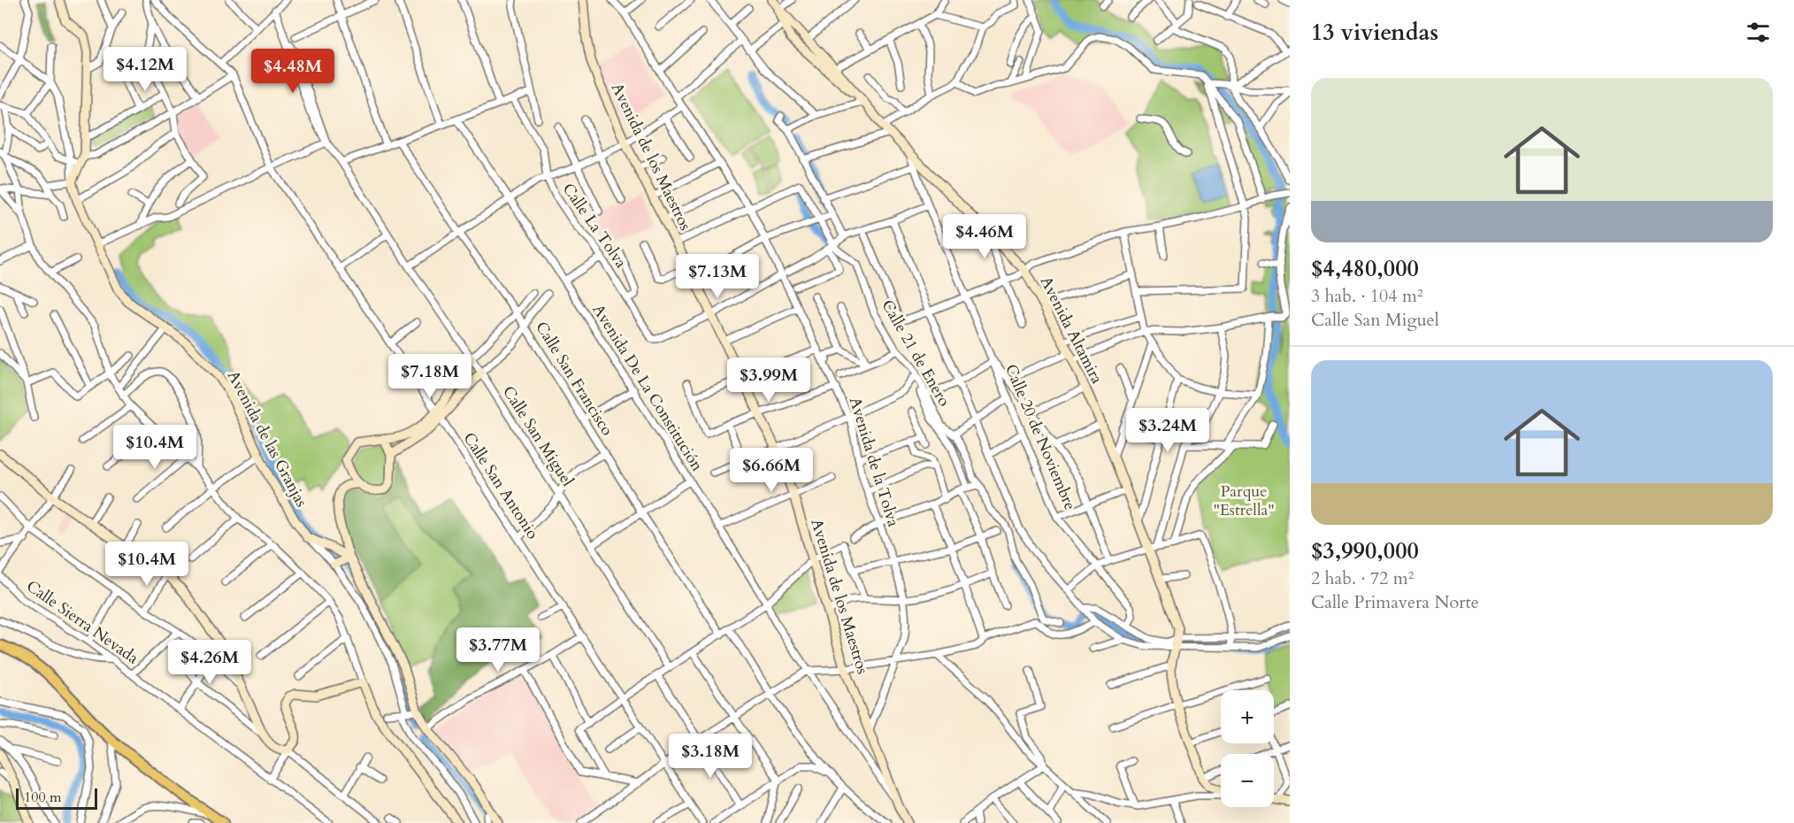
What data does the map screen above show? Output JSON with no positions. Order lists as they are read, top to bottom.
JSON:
{
  "streets": {
    "street": [
      "Avenida de los Maestros",
      "Calle La Tolva",
      "Avenida Altamira",
      "Calle 21 de Enero",
      "Calle San Francisco",
      "Avenida De La Constitución",
      "Calle San Miguel",
      "Calle 20 de Noviembre",
      "Avenida de las Granjas",
      "Avenida de la Tolva",
      "Calle San Antonio",
      "Calle Sierra Nevada"
    ]
  },
  "crossings": [
    ["Avenida de los Maestros", "Calle La Tolva"],
    ["Avenida de los Maestros", "Avenida De La Constitución"],
    ["Avenida de los Maestros", "Avenida de la Tolva"],
    ["Avenida Altamira", "Calle 20 de Noviembre"]
  ],
  "parks": ["Parque \"Estrella\""],
  "scale_bar": "100 m",
  "page": {
    "heading": "13 viviendas",
    "price": [
      "$4.12M",
      "$4.48M",
      "$4.46M",
      "$7.13M",
      "$7.18M",
      "$3.99M",
      "$3.24M",
      "$10.4M",
      "$6.66M",
      "$10.4M",
      "$3.77M",
      "$4.26M",
      "$3.18M"
    ],
    "list": [
      {
        "name": "$4,480,000",
        "note": "3 hab. · 104 m² · Calle San Miguel"
      },
      {
        "name": "$3,990,000",
        "note": "2 hab. · 72 m² · Calle Primavera Norte"
      }
    ],
    "map_buttons": ["+", "−"],
    "scale": "100 m"
  }
}
